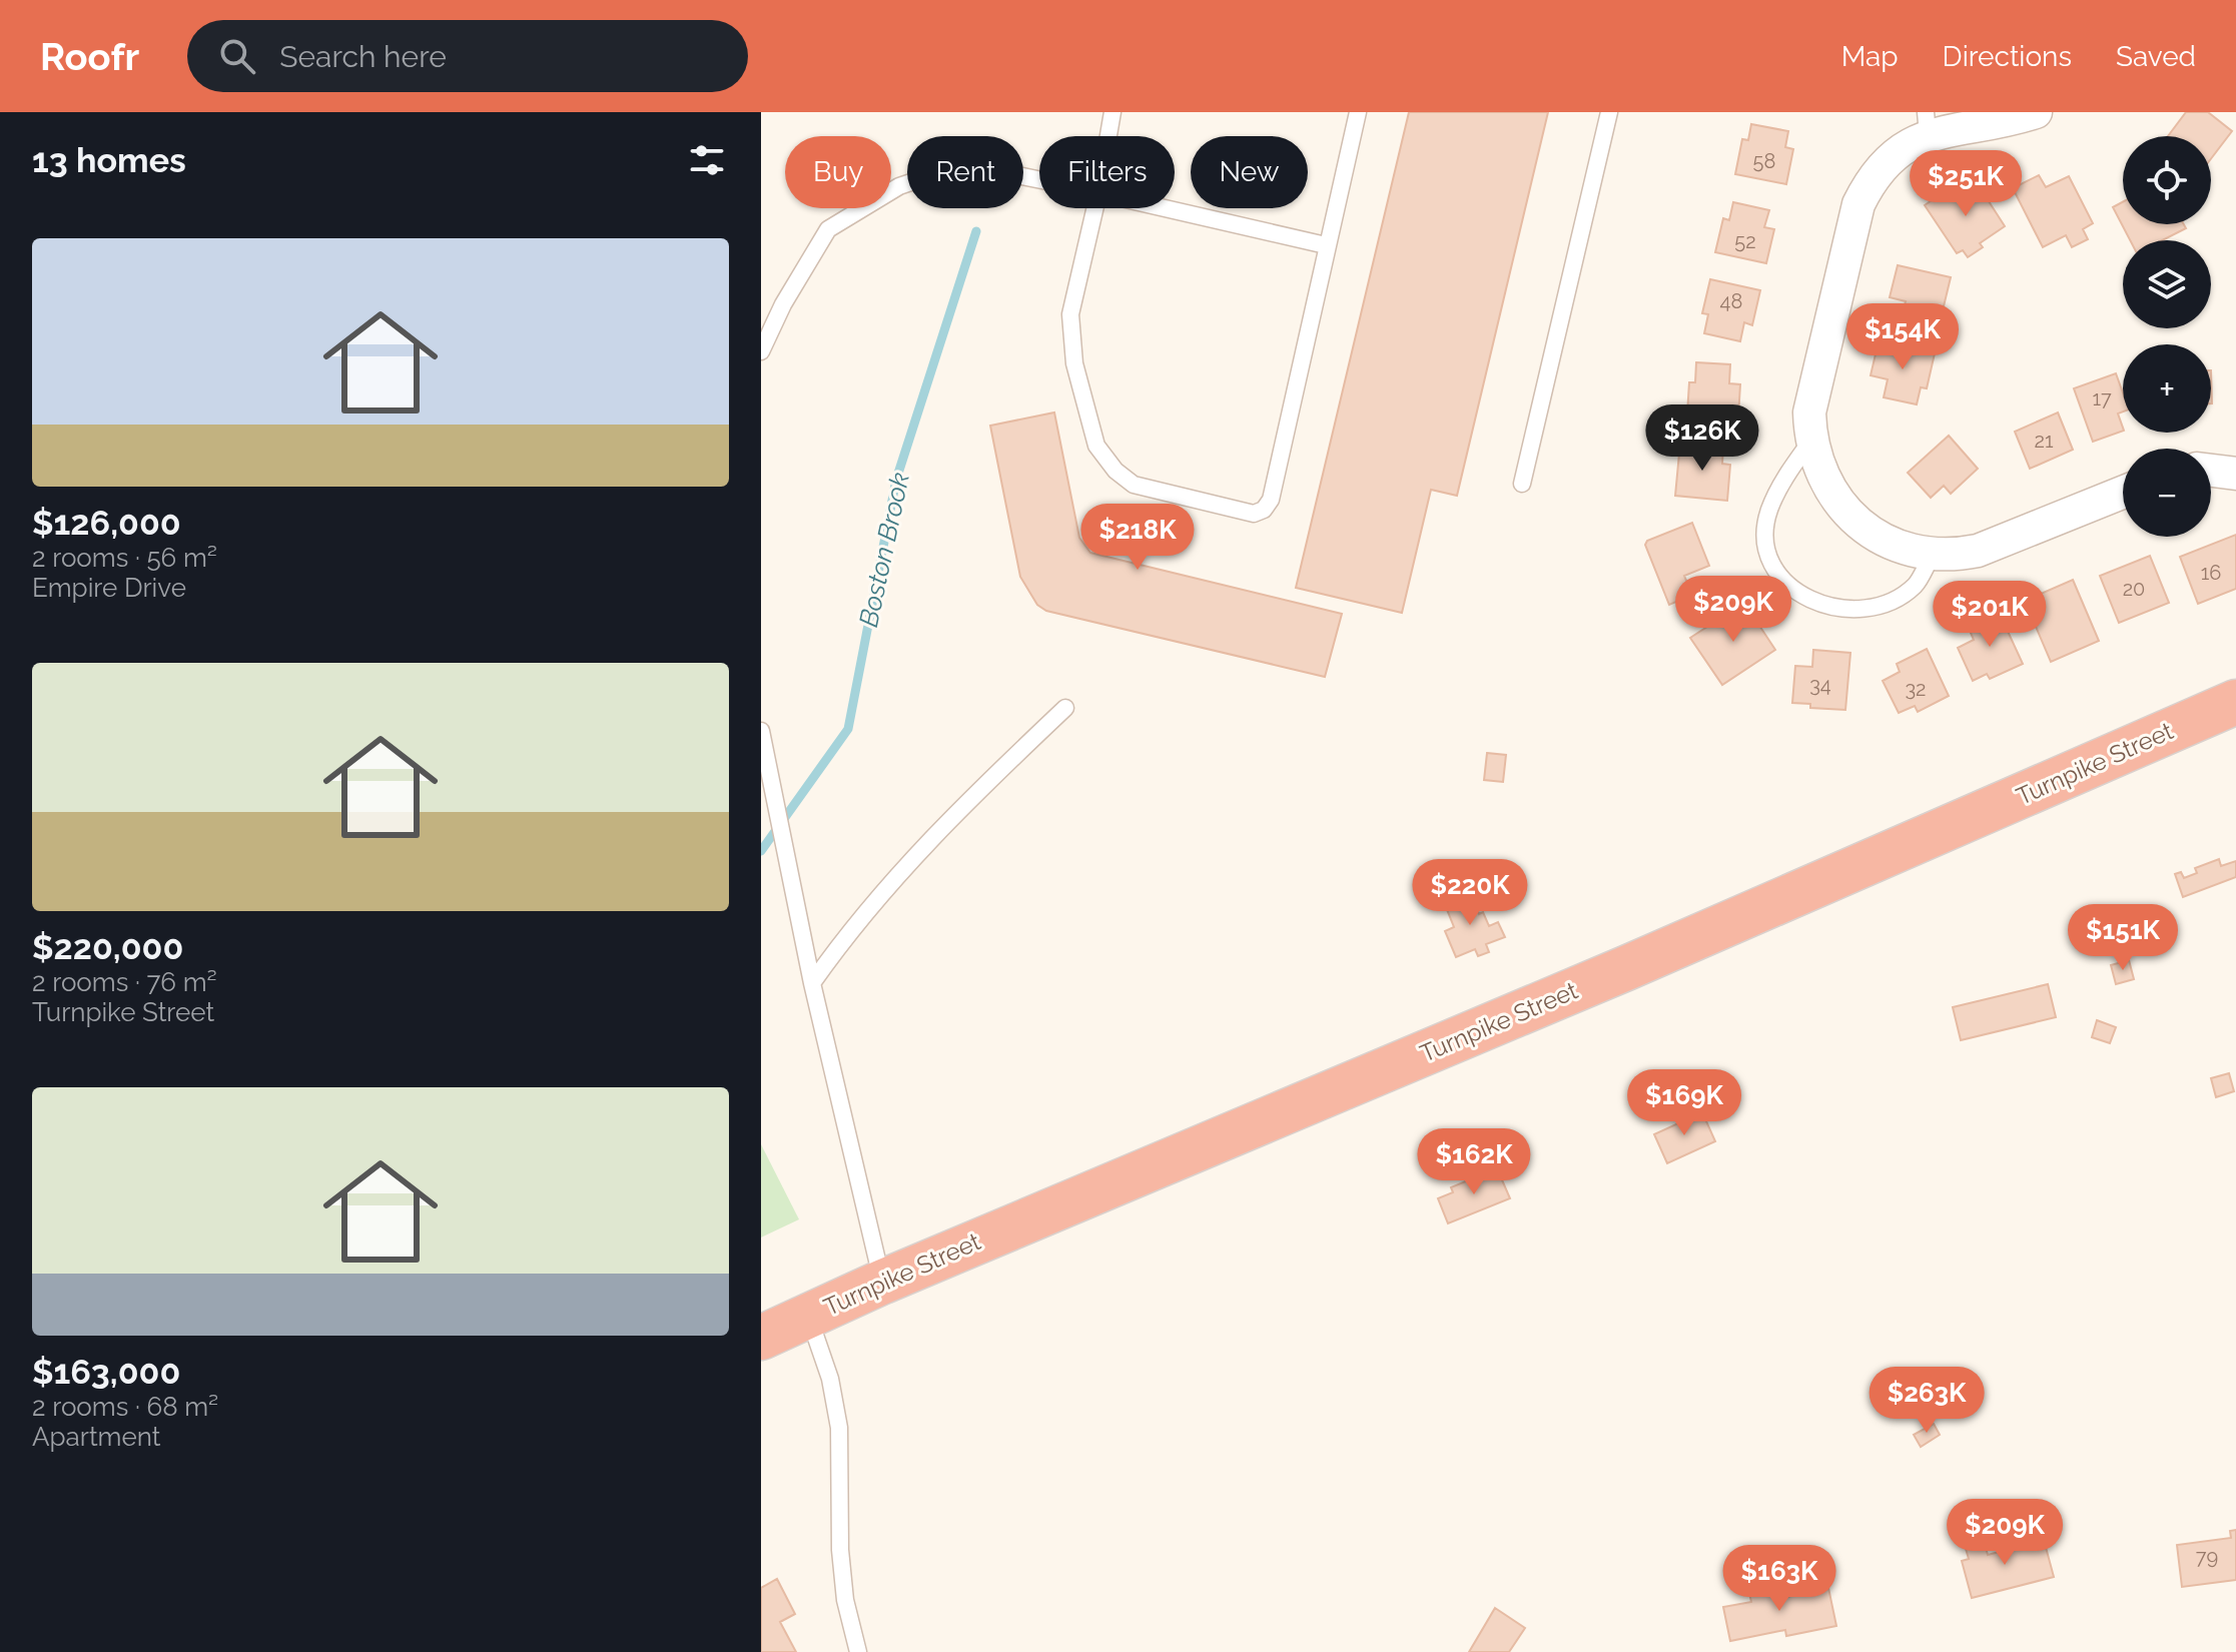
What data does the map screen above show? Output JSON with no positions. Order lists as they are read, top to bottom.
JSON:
{
  "streets": {
    "highway": ["Turnpike Street"]
  },
  "water": ["Boston Brook"],
  "house_numbers": [
    "58",
    "52",
    "48",
    "17",
    "21",
    "16",
    "20",
    "34",
    "32",
    "79"
  ],
  "page": {
    "header": "Roofr",
    "search": "Search here",
    "nav": ["Map", "Directions", "Saved"],
    "heading": "13 homes",
    "map_buttons": ["+", "−"],
    "chip": [
      "Buy",
      "Rent",
      "Filters",
      "New"
    ],
    "price": [
      "$251K",
      "$154K",
      "$126K",
      "$218K",
      "$209K",
      "$201K",
      "$220K",
      "$151K",
      "$169K",
      "$162K",
      "$263K",
      "$209K",
      "$163K"
    ],
    "list": [
      {
        "name": "$126,000",
        "note": "2 rooms · 56 m² · Empire Drive"
      },
      {
        "name": "$220,000",
        "note": "2 rooms · 76 m² · Turnpike Street"
      },
      {
        "name": "$163,000",
        "note": "2 rooms · 68 m² · Apartment"
      }
    ]
  }
}
